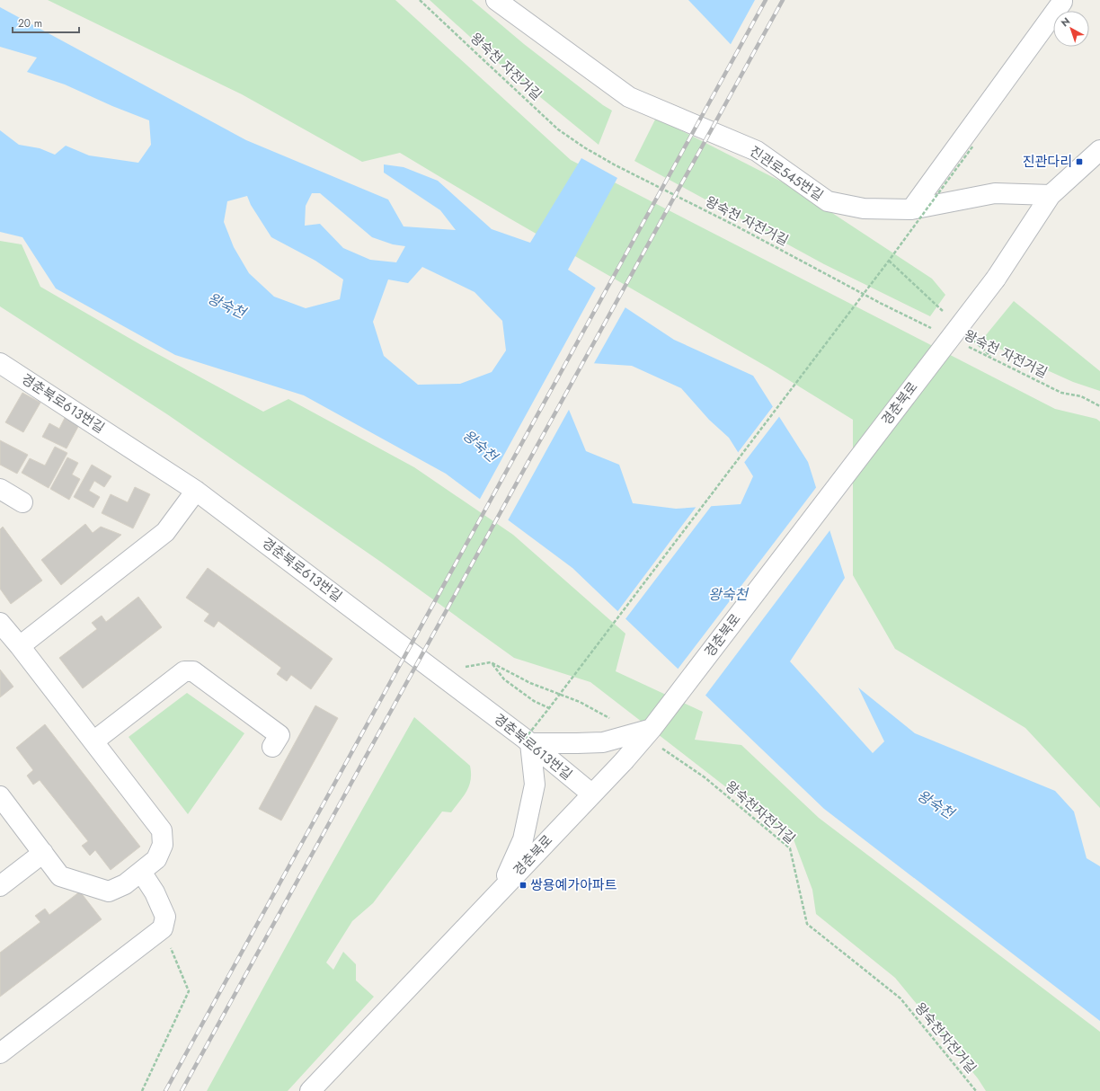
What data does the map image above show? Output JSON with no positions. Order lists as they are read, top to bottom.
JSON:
{
  "streets": {
    "street": ["진관로545번길", "경춘북로613번길", "경춘북로"],
    "path": ["왕숙천 자전거길", "왕숙천자전거길"]
  },
  "crossings": [
    ["진관로545번길", "경춘북로"],
    ["경춘북로613번길", "경춘북로"]
  ],
  "water": ["왕숙천"],
  "places": {
    "transit": ["진관다리", "쌍용예가아파트"]
  },
  "scale_bar": "20 m",
  "north": "top left"
}
